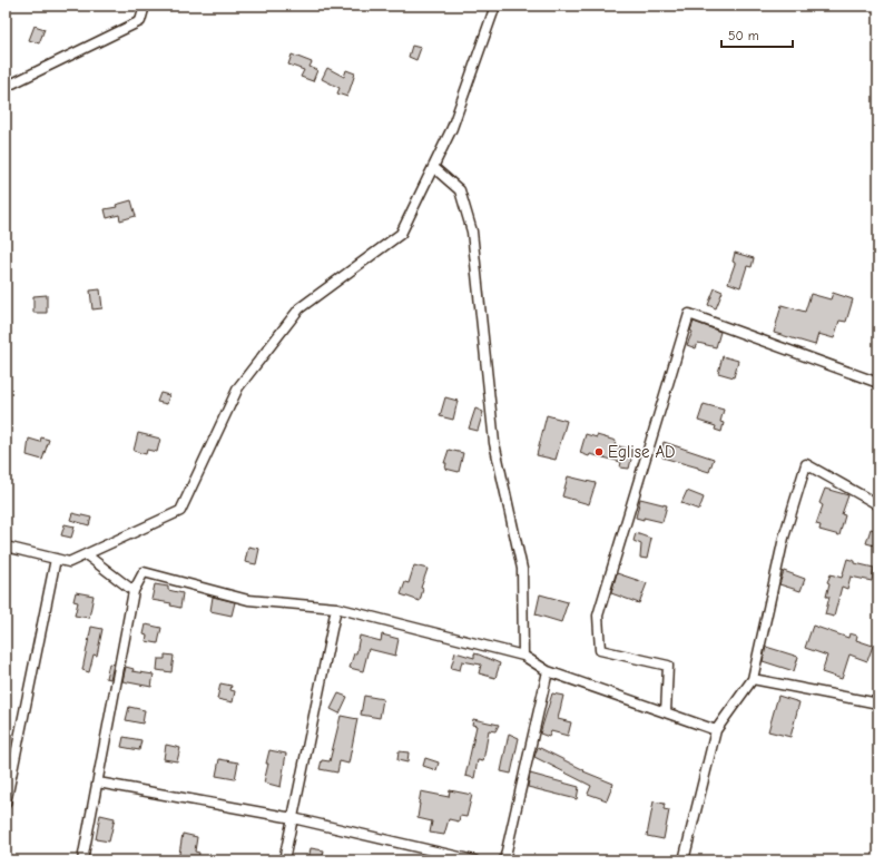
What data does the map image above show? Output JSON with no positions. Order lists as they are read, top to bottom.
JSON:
{
  "places": ["Eglise AD"],
  "scale_bar": "50 m"
}
